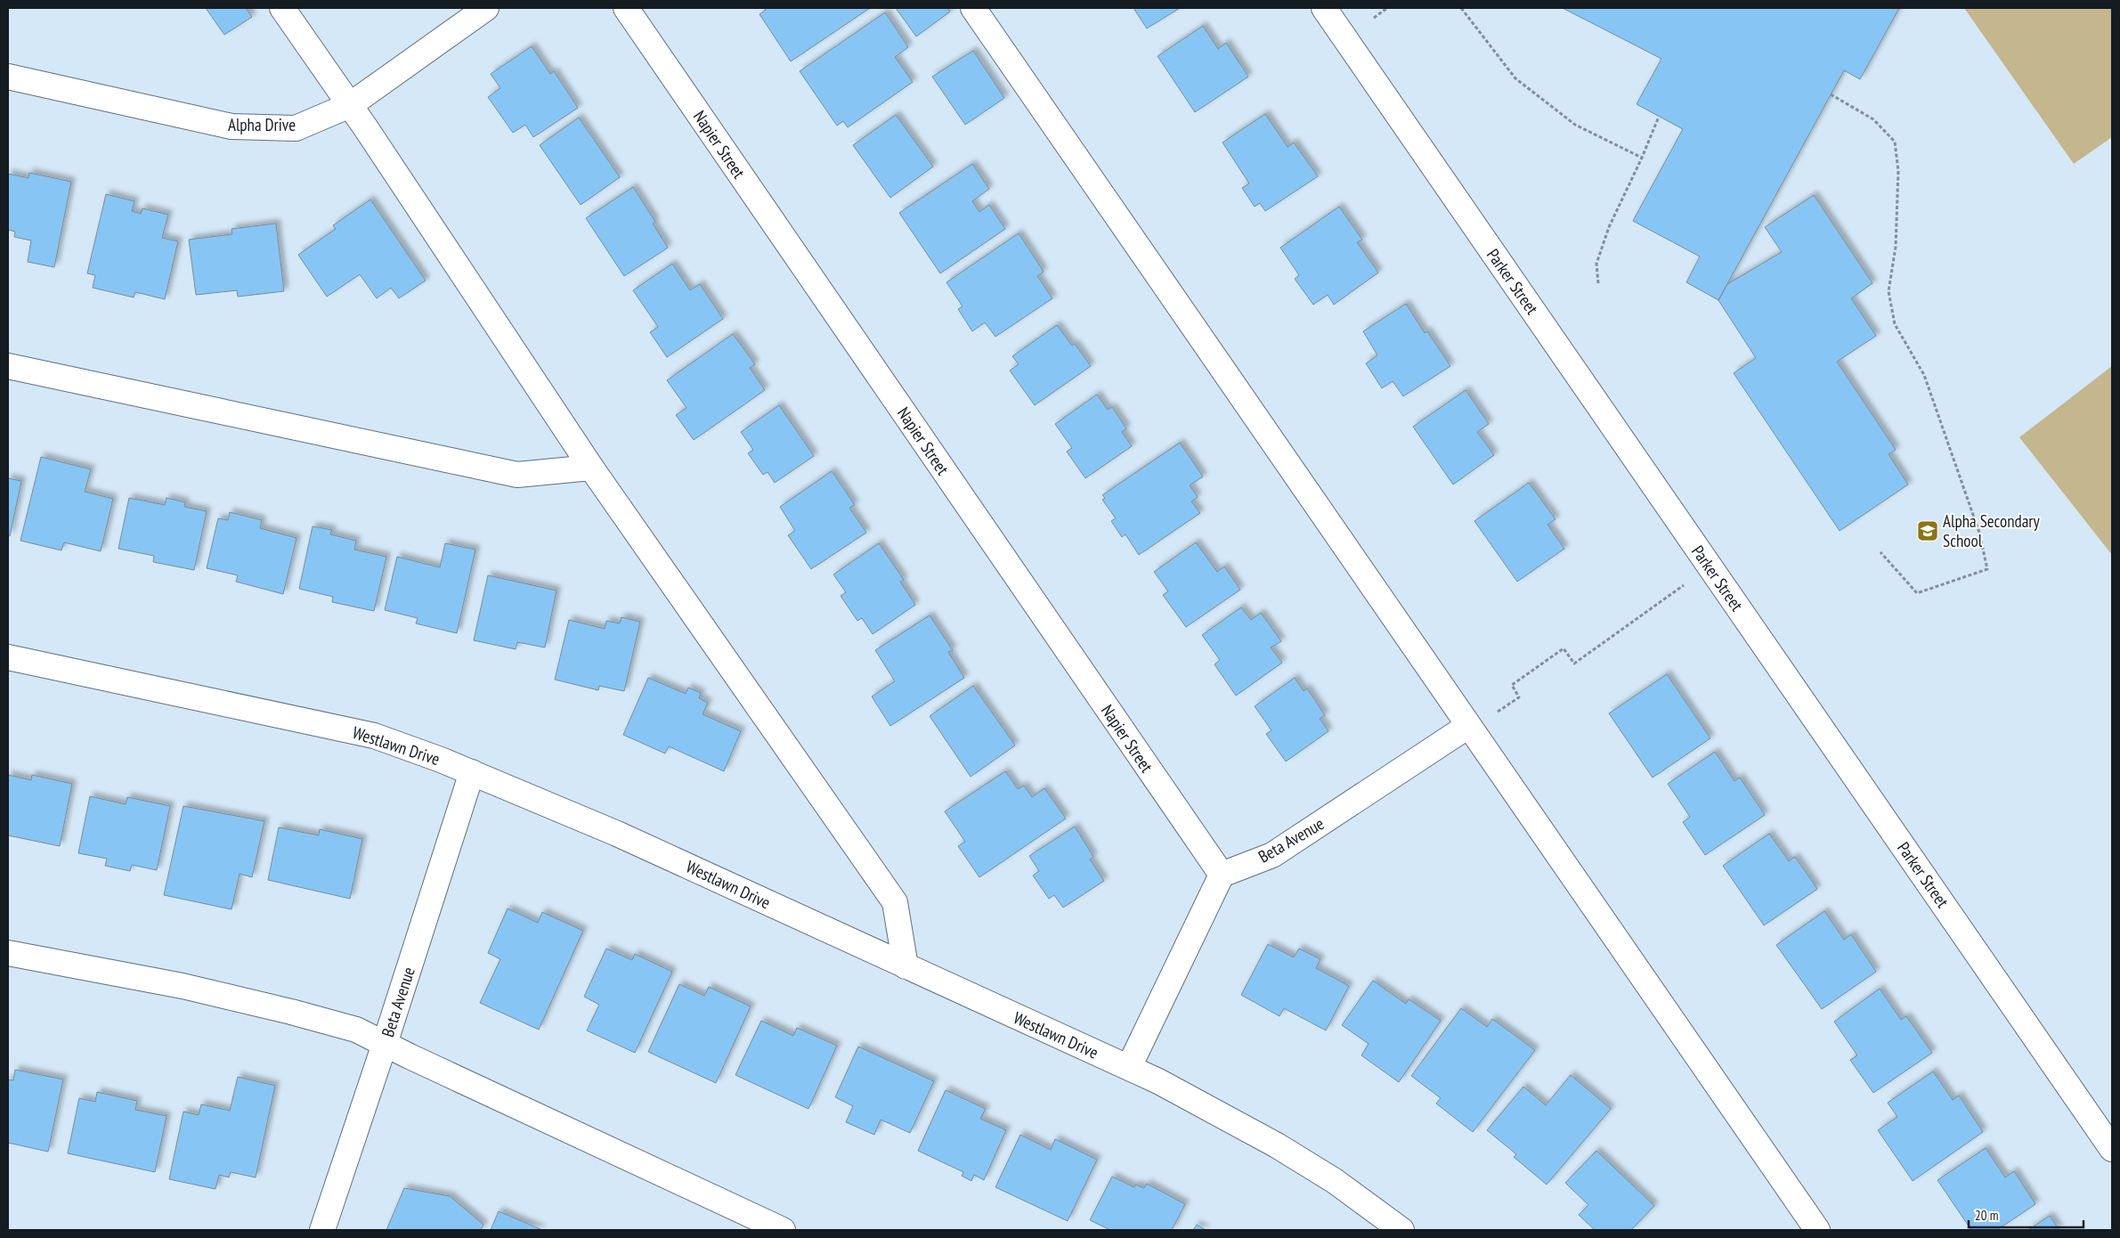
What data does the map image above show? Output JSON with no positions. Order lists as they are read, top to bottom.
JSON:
{
  "streets": {
    "street": [
      "Alpha Drive",
      "Napier Street",
      "Parker Street",
      "Westlawn Drive",
      "Beta Avenue"
    ]
  },
  "crossings": [
    ["Napier Street", "Beta Avenue"],
    ["Westlawn Drive", "Beta Avenue"]
  ],
  "places": {
    "school or university": ["Alpha Secondary School"]
  },
  "scale_bar": "20 m"
}
